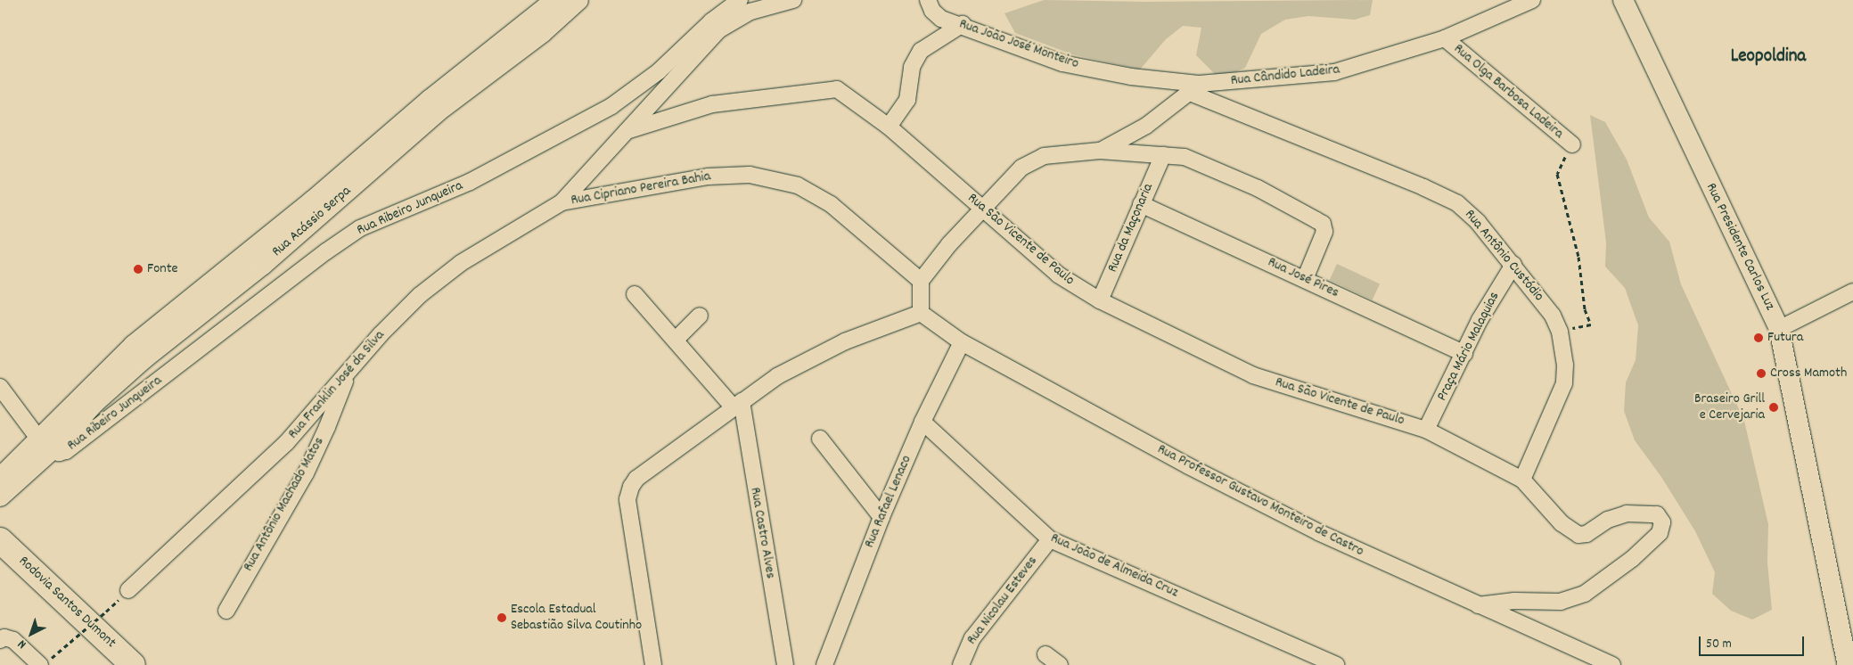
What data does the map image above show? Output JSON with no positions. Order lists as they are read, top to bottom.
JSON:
{
  "streets": {
    "highway": ["Rodovia Santos Dumont"],
    "street": [
      "Rua João José Monteiro",
      "Rua Cândido Ladeira",
      "Rua Olga Barbosa Ladeira",
      "Rua Cipriano Pereira Bahia",
      "Rua Ribeiro Junqueira",
      "Rua Acássio Serpa",
      "Rua da Maçonaria",
      "Rua São Vicente de Paulo",
      "Rua Presidente Carlos Luz",
      "Rua Antônio Custódio",
      "Rua José Pires",
      "Praça Mário Malaquias",
      "Rua Franklin José da Silva",
      "Rua Professor Gustavo Monteiro de Castro",
      "Rua Rafael Lenaco",
      "Rua Antônio Machado Matos",
      "Rua Castro Alves",
      "Rua João de Almeida Cruz",
      "Rua Nicolau Esteves"
    ]
  },
  "crossings": [
    ["Rua João José Monteiro", "Rua Cândido Ladeira"],
    ["Rua João José Monteiro", "Rua Antônio Custódio"],
    ["Rua Cândido Ladeira", "Rua Olga Barbosa Ladeira"],
    ["Rua Cândido Ladeira", "Rua Antônio Custódio"],
    ["Rua Cipriano Pereira Bahia", "Rua Franklin José da Silva"],
    ["Rua Ribeiro Junqueira", "Rua Acássio Serpa"],
    ["Rua da Maçonaria", "Rua São Vicente de Paulo"],
    ["Rua da Maçonaria", "Rua José Pires"],
    ["Rua São Vicente de Paulo", "Rua Antônio Custódio"],
    ["Rua São Vicente de Paulo", "Praça Mário Malaquias"],
    ["Rua Antônio Custódio", "Praça Mário Malaquias"],
    ["Rua José Pires", "Praça Mário Malaquias"],
    ["Rua Franklin José da Silva", "Rua Antônio Machado Matos"],
    ["Rua Professor Gustavo Monteiro de Castro", "Rua Rafael Lenaco"],
    ["Rua Rafael Lenaco", "Rua João de Almeida Cruz"],
    ["Rua João de Almeida Cruz", "Rua Nicolau Esteves"]
  ],
  "districts": ["Leopoldina"],
  "places": [
    "Fonte",
    "Futura",
    "Cross Mamoth",
    "Braseiro Grill e Cervejaria",
    "Escola Estadual Sebastião Silva Coutinho"
  ],
  "scale_bar": "50 m",
  "north": "bottom left"
}
